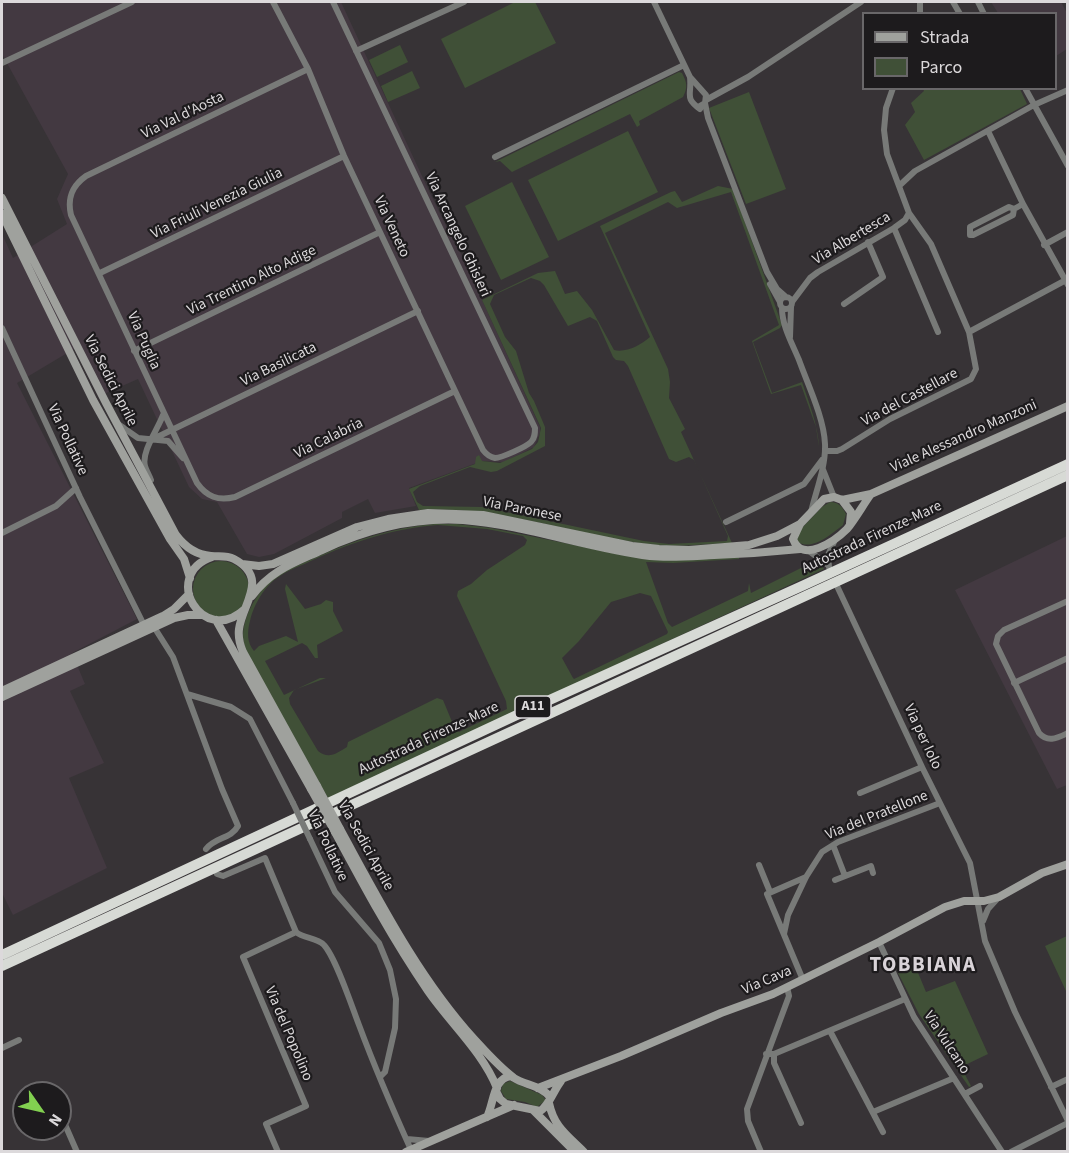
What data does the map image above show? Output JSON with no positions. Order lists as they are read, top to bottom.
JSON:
{
  "streets": {
    "highway": ["Autostrada Firenze-Mare", "A11"],
    "main road": [
      "Via Sedici Aprile",
      "Viale Alessandro Manzoni",
      "Via Paronese",
      "Via Cava"
    ],
    "street": [
      "Via Val d'Aosta",
      "Via Friuli Venezia Giulia",
      "Via Veneto",
      "Via Arcangelo Ghisleri",
      "Via Albertesca",
      "Via Trentino Alto Adige",
      "Via Puglia",
      "Via Basilicata",
      "Via del Castellare",
      "Via Calabria",
      "Via Pollative",
      "Via per Iolo",
      "Via del Pratellone",
      "Via del Popolino",
      "Via Vulcano"
    ]
  },
  "crossings": [
    ["Via Val d'Aosta", "Via Veneto"],
    ["Via Val d'Aosta", "Via Puglia"],
    ["Via Friuli Venezia Giulia", "Via Veneto"],
    ["Via Friuli Venezia Giulia", "Via Puglia"],
    ["Via Veneto", "Via Arcangelo Ghisleri"],
    ["Via Veneto", "Via Trentino Alto Adige"],
    ["Via Veneto", "Via Basilicata"],
    ["Via Veneto", "Via Calabria"],
    ["Via Albertesca", "Via del Castellare"],
    ["Via Trentino Alto Adige", "Via Puglia"],
    ["Via Puglia", "Via Basilicata"],
    ["Via Puglia", "Via Calabria"],
    ["Via Sedici Aprile", "Via Paronese"],
    ["Viale Alessandro Manzoni", "Via Paronese"],
    ["Via per Iolo", "Via del Pratellone"],
    ["Via per Iolo", "Via Cava"],
    ["Via Cava", "Via Vulcano"]
  ],
  "districts": ["TOBBIANA"],
  "legend": ["Strada", "Parco"],
  "north": "bottom right"
}
